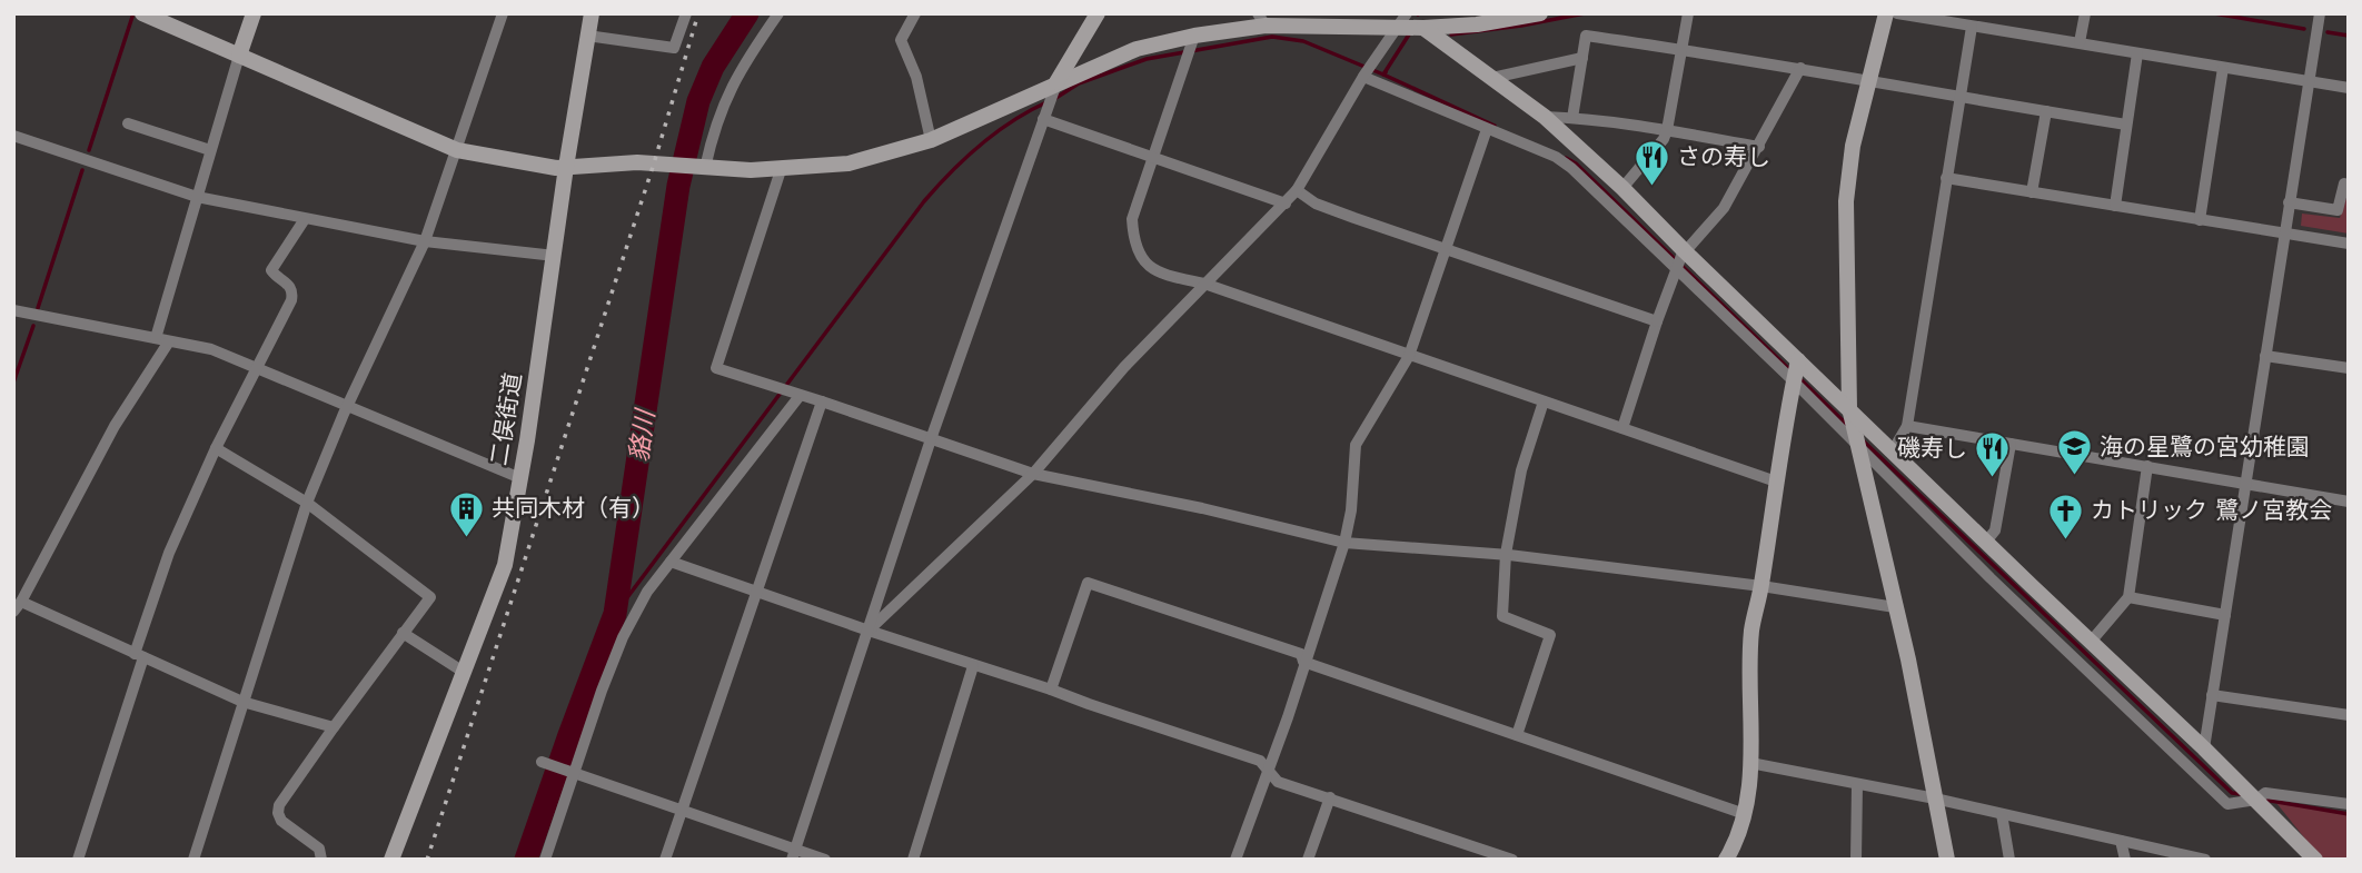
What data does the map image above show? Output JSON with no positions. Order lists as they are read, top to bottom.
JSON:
{
  "streets": {
    "street": ["二俣街道"]
  },
  "water": ["貉川"],
  "places": {
    "restaurant": ["さの寿し", "磯寿し"],
    "school or university": ["海の星鷺の宮幼稚園"],
    "building": ["共同木材（有）"],
    "church": ["カトリック 鷺ノ宮教会"]
  }
}
